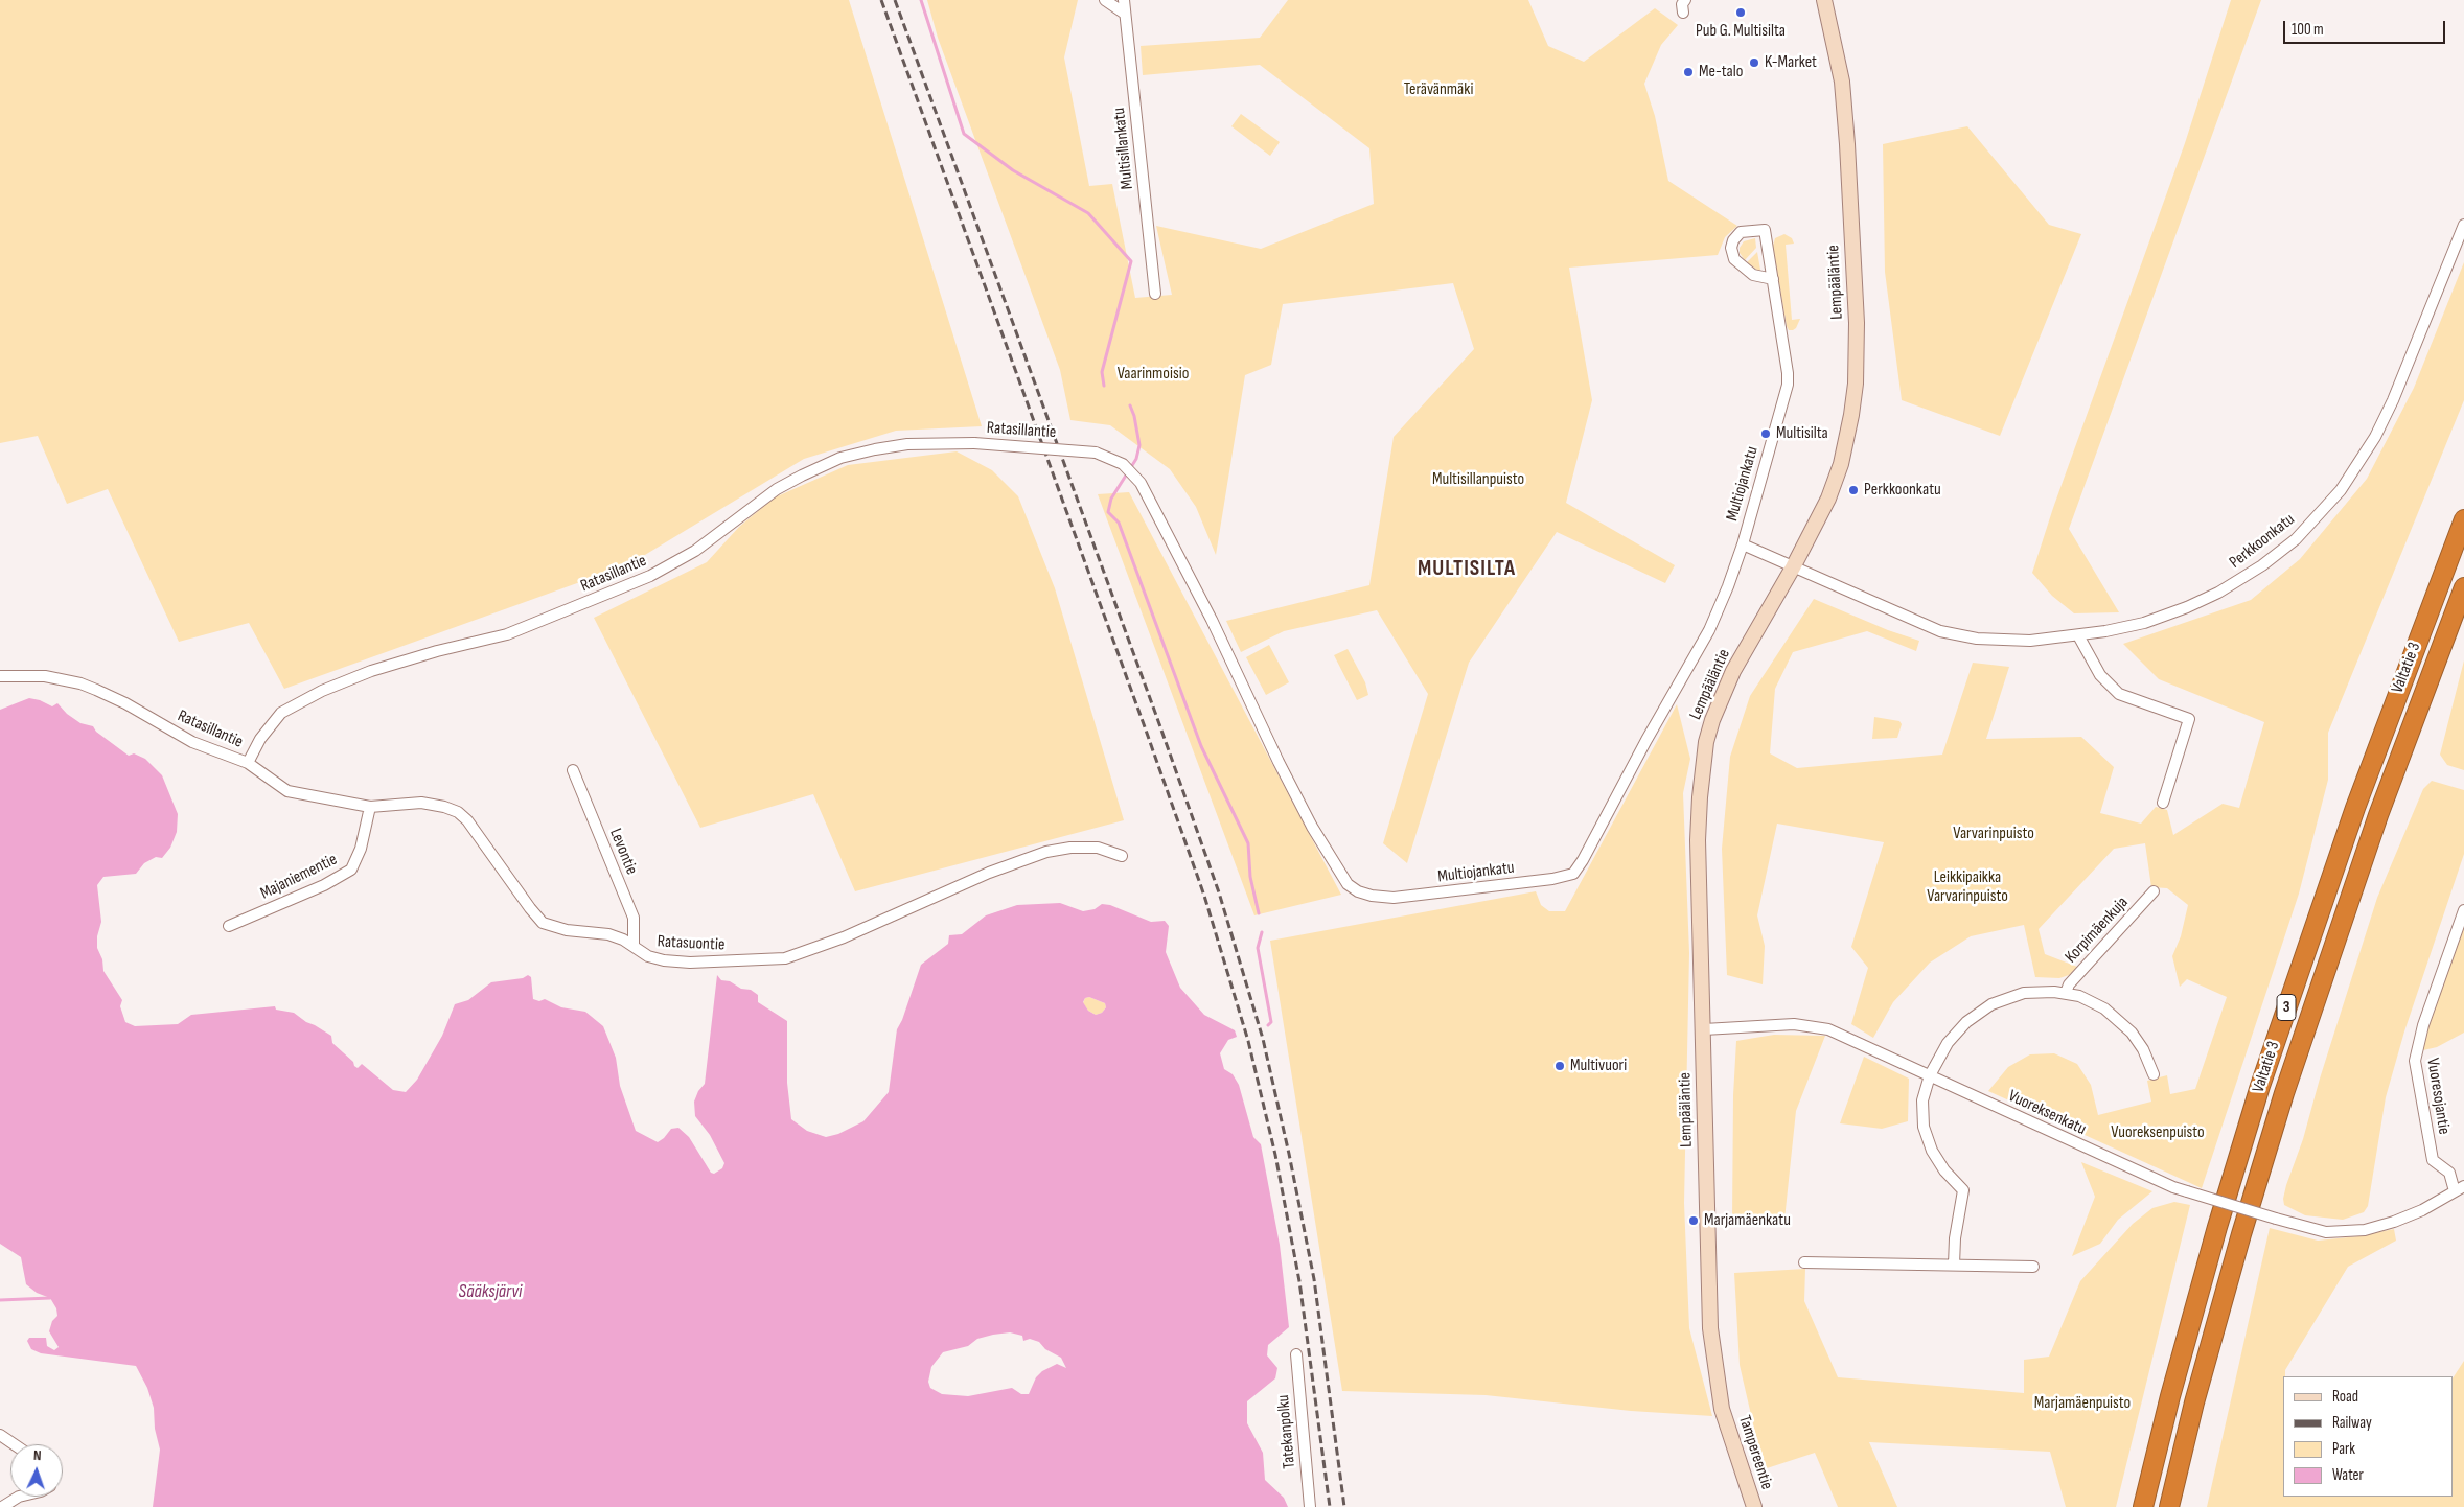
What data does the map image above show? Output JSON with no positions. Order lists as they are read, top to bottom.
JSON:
{
  "streets": {
    "highway": ["Valtatie 3", "3"],
    "main road": ["Lempääläntie", "Tampereentie"],
    "street": [
      "Multisillankatu",
      "Ratasillantie",
      "Multiojankatu",
      "Perkkoonkatu",
      "Levontie",
      "Majaniementie",
      "Korpimäenkuja",
      "Ratasuontie",
      "Vuoresojantie",
      "Vuoreksenkatu",
      "Tatekanpolku"
    ]
  },
  "crossings": [
    ["Lempääläntie", "Multiojankatu"],
    ["Lempääläntie", "Perkkoonkatu"],
    ["Lempääläntie", "Vuoreksenkatu"],
    ["Lempääläntie", "Tampereentie"],
    ["Ratasillantie", "Multiojankatu"],
    ["Ratasillantie", "Ratasuontie"],
    ["Multiojankatu", "Perkkoonkatu"],
    ["Levontie", "Ratasuontie"],
    ["Majaniementie", "Ratasuontie"],
    ["Vuoresojantie", "Vuoreksenkatu"]
  ],
  "districts": ["MULTISILTA"],
  "water": ["Sääksjärvi"],
  "parks": [
    "Terävänmäki",
    "Vaarinmoisio",
    "Multisillanpuisto",
    "Varvarinpuisto",
    "Leikkipaikka Varvarinpuisto",
    "Vuoreksenpuisto",
    "Marjamäenpuisto"
  ],
  "places": [
    "Pub G. Multisilta",
    "K-Market",
    "Me-talo",
    "Multisilta",
    "Perkkoonkatu",
    "Multivuori",
    "Marjamäenkatu"
  ],
  "legend": [
    "Road",
    "Railway",
    "Park",
    "Water"
  ],
  "scale_bar": "100 m",
  "north": "top"
}
